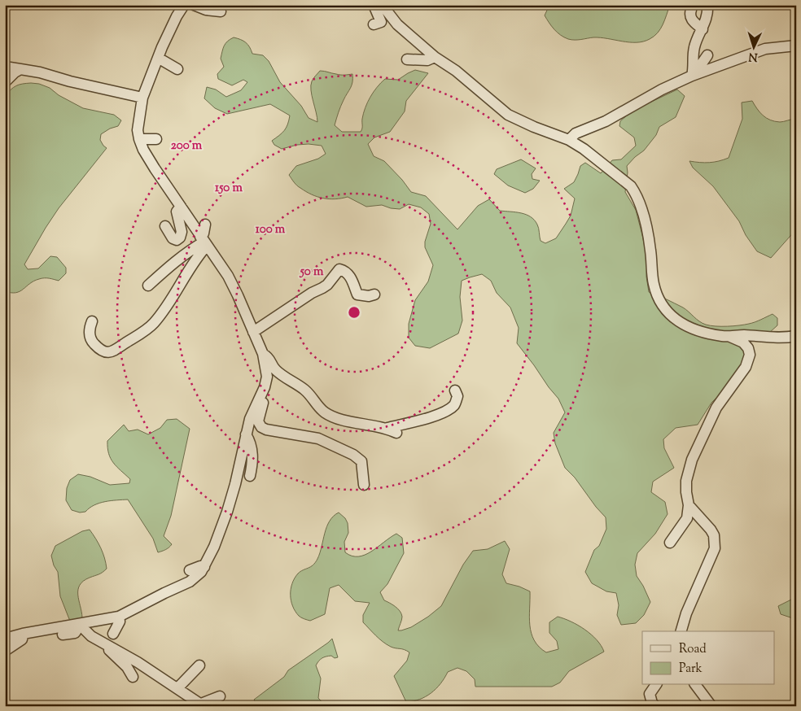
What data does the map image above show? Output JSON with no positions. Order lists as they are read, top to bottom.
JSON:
{
  "legend": ["Road", "Park"],
  "north": "bottom",
  "rings": [
    "200 m",
    "150 m",
    "100 m",
    "50 m"
  ]
}
